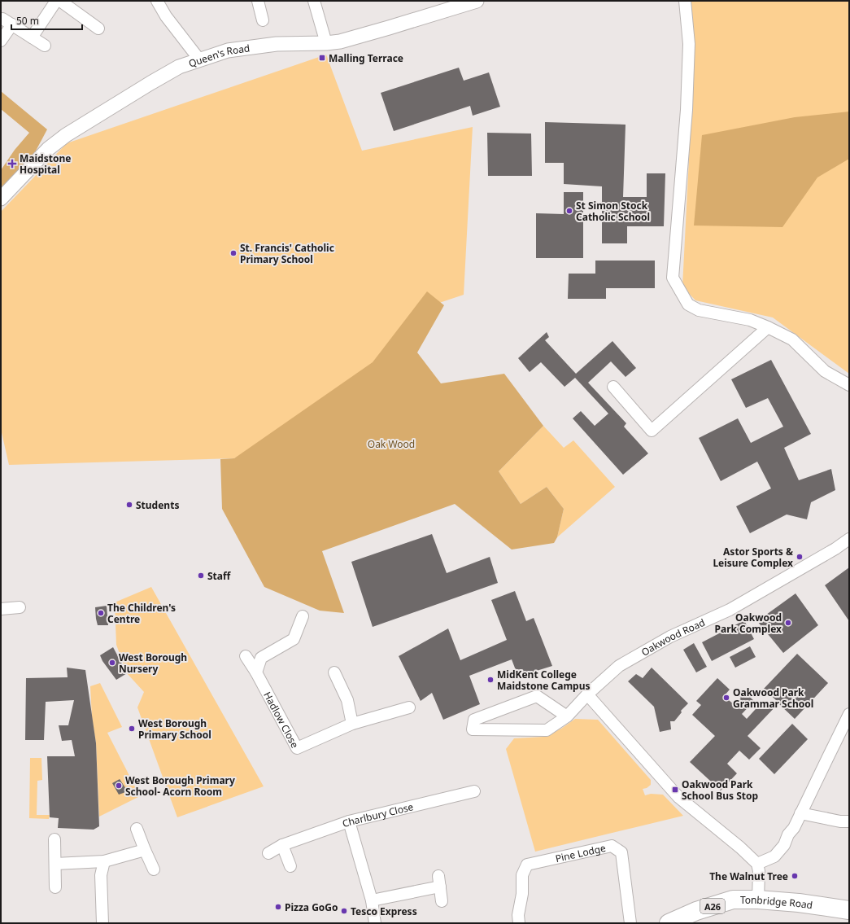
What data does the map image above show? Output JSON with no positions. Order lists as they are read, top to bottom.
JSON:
{
  "streets": {
    "main road": ["Tonbridge Road", "A26"],
    "street": [
      "Queen's Road",
      "Oakwood Road",
      "Hadlow Close",
      "Charlbury Close",
      "Pine Lodge"
    ]
  },
  "parks": ["Oak Wood"],
  "places": {
    "transit": ["Malling Terrace", "Oakwood Park School Bus Stop"],
    "health": ["Maidstone Hospital"],
    "other": [
      "St Simon Stock Catholic School",
      "St. Francis' Catholic Primary School",
      "Students",
      "Astor Sports & Leisure Complex",
      "Staff",
      "The Children's Centre",
      "Oakwood Park Complex",
      "West Borough Nursery",
      "MidKent College Maidstone Campus",
      "Oakwood Park Grammar School",
      "West Borough Primary School",
      "West Borough Primary School- Acorn Room",
      "The Walnut Tree",
      "Pizza GoGo",
      "Tesco Express"
    ]
  },
  "scale_bar": "50 m"
}
